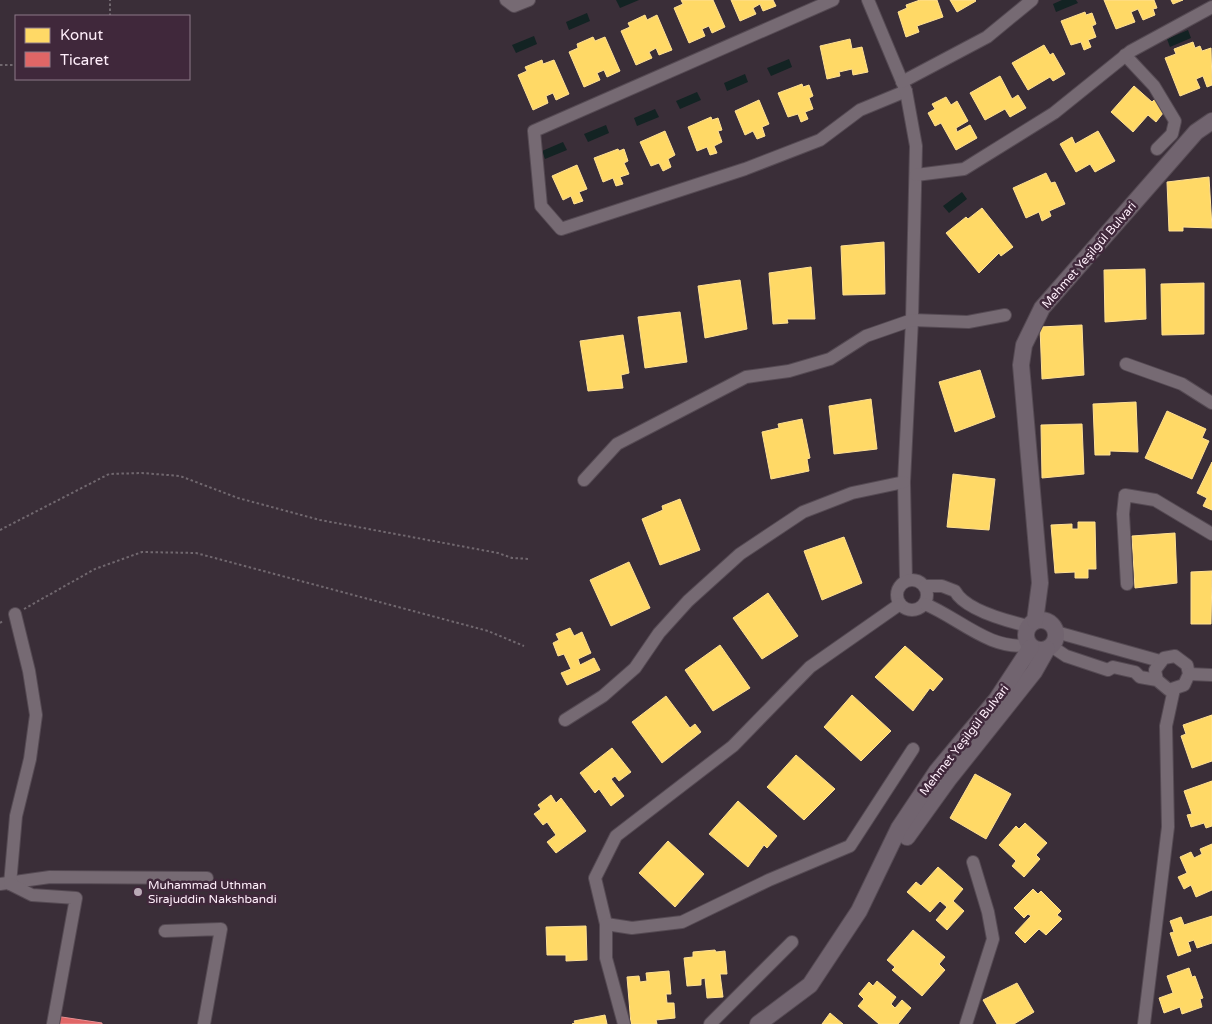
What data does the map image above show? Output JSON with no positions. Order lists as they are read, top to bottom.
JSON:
{
  "streets": {
    "main road": ["Mehmet Yeşilgül Bulvari"]
  },
  "places": ["Muhammad Uthman Sirajuddin Nakshbandi"],
  "legend": ["Konut", "Ticaret"]
}
